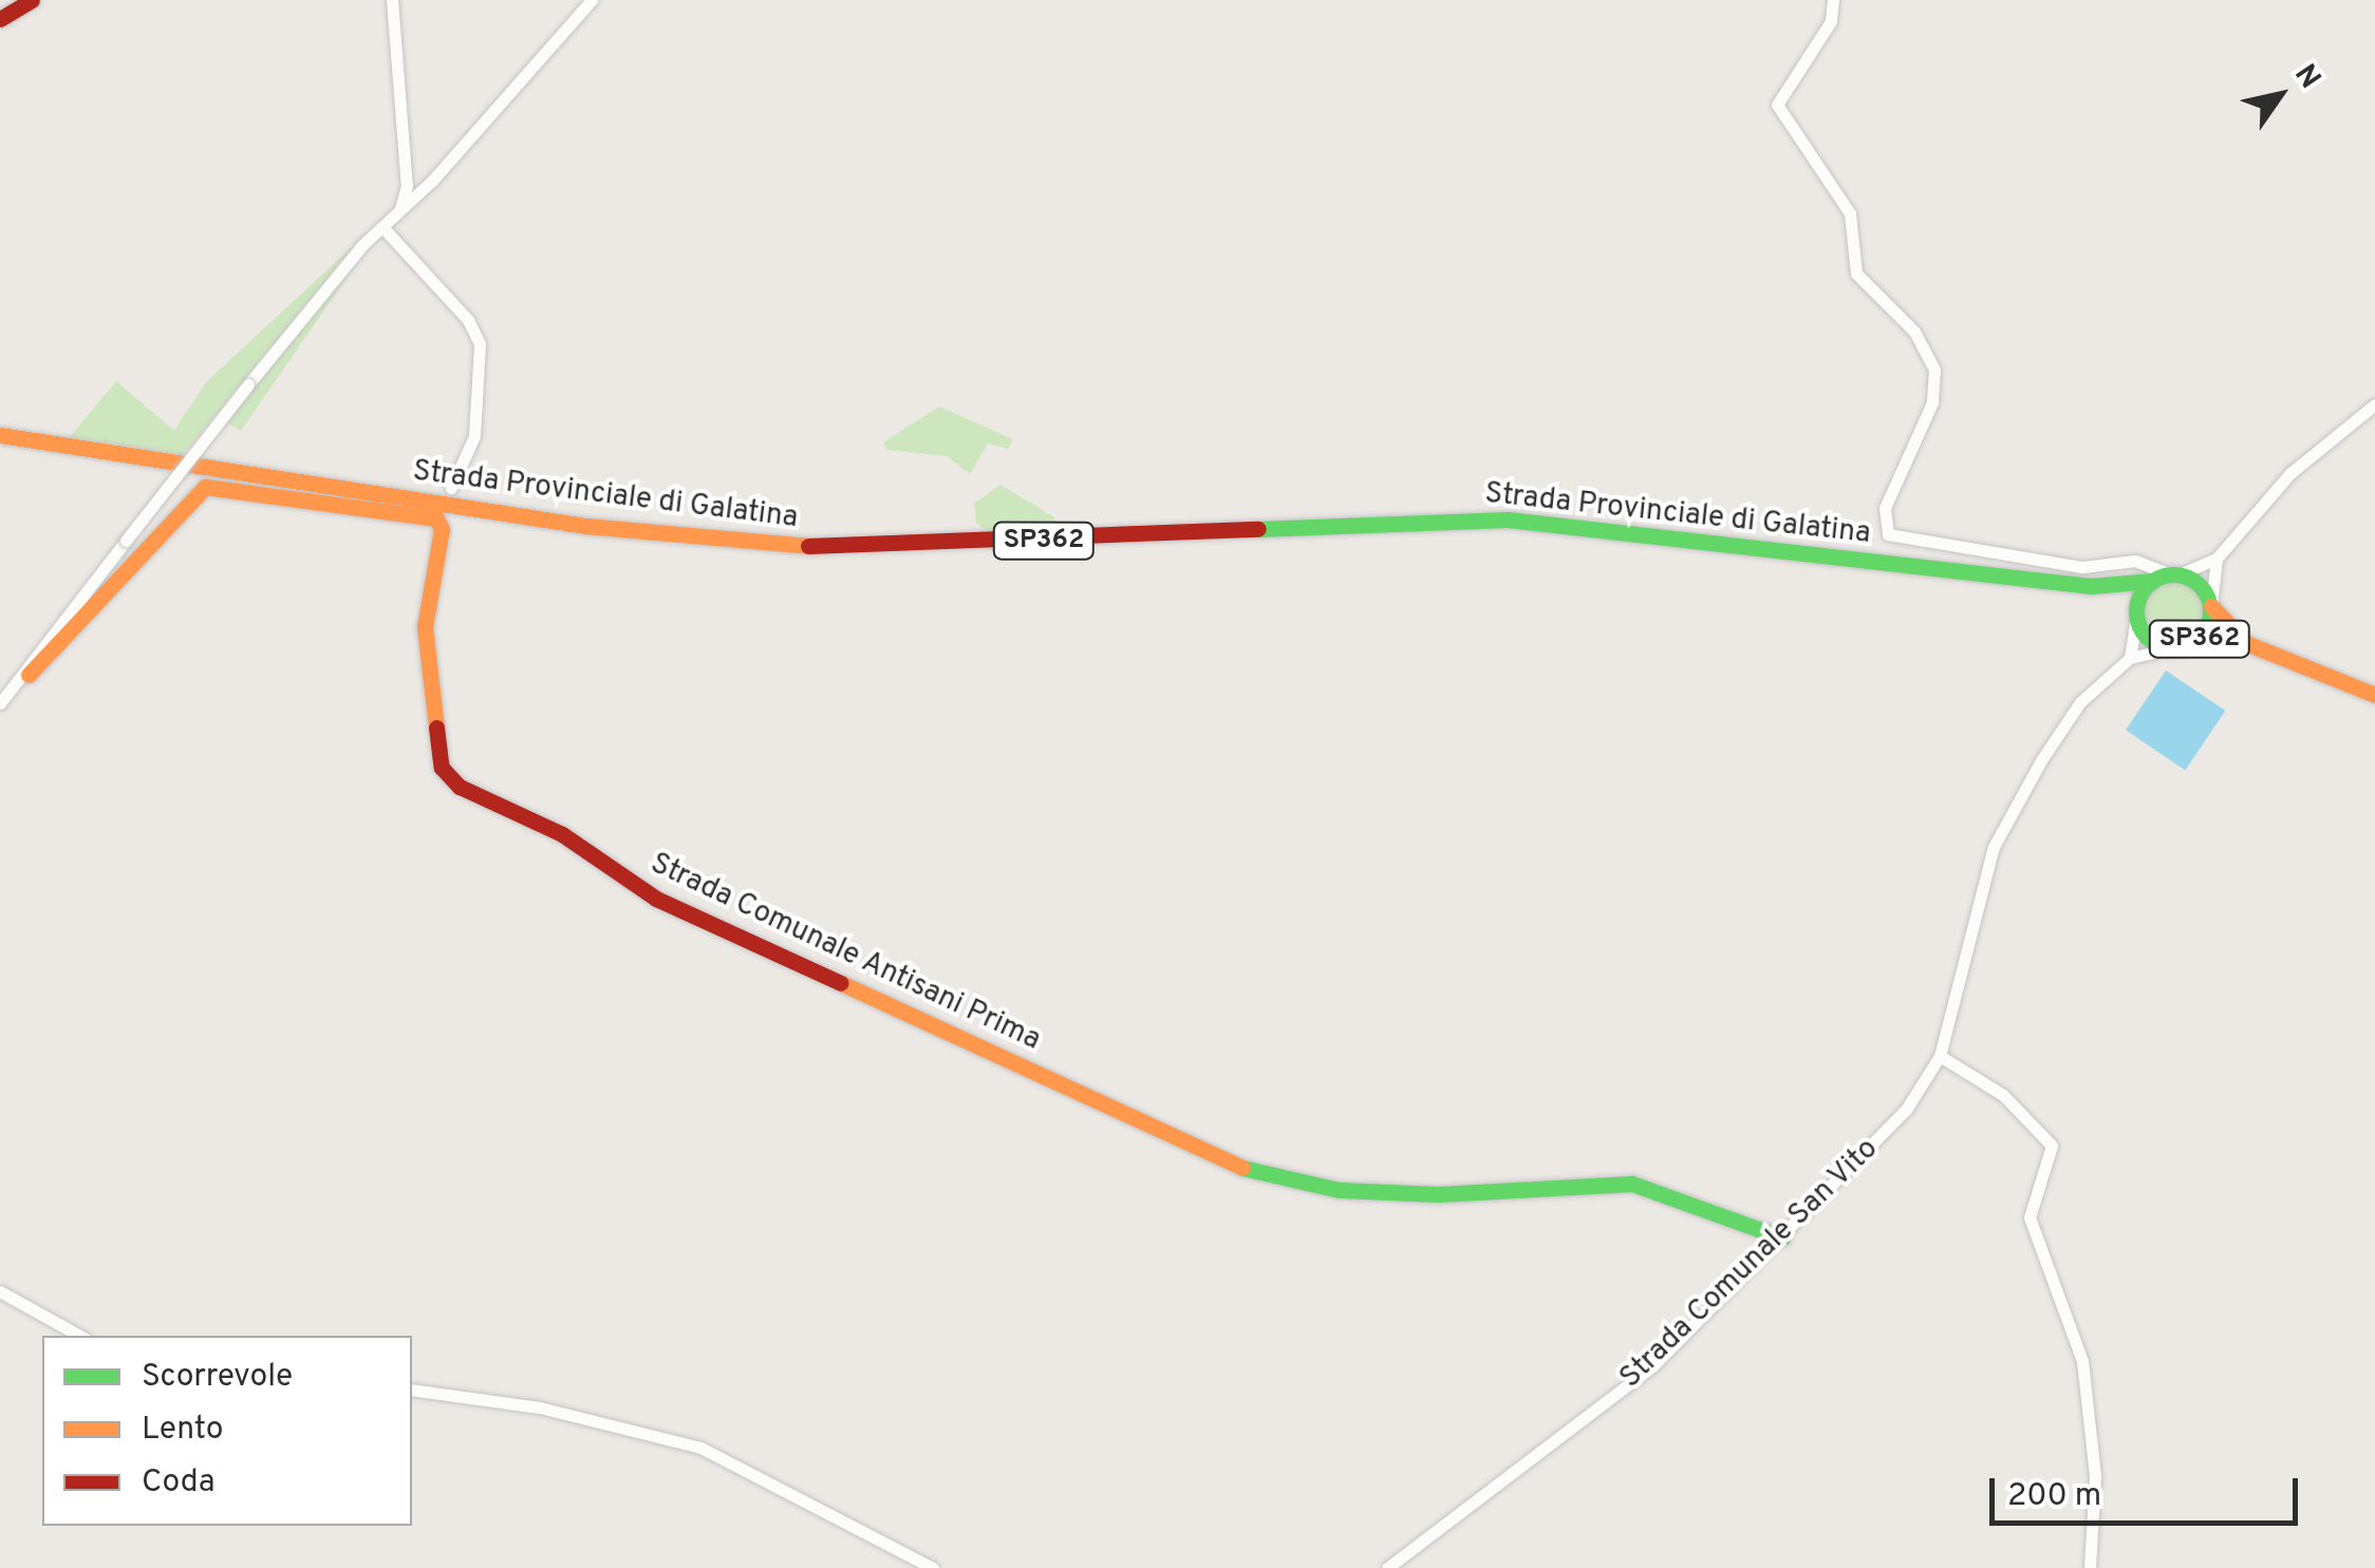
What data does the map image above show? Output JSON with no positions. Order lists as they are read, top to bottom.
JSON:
{
  "streets": {
    "main road": ["Strada Provinciale di Galatina", "SP362", "Strada Comunale Antisani Prima"],
    "street": ["Strada Comunale San Vito"]
  },
  "crossings": [
    ["Strada Provinciale di Galatina", "SP362"],
    ["Strada Comunale Antisani Prima", "Strada Comunale San Vito"]
  ],
  "legend": ["Scorrevole", "Lento", "Coda"],
  "scale_bar": "200 m",
  "north": "top right"
}
